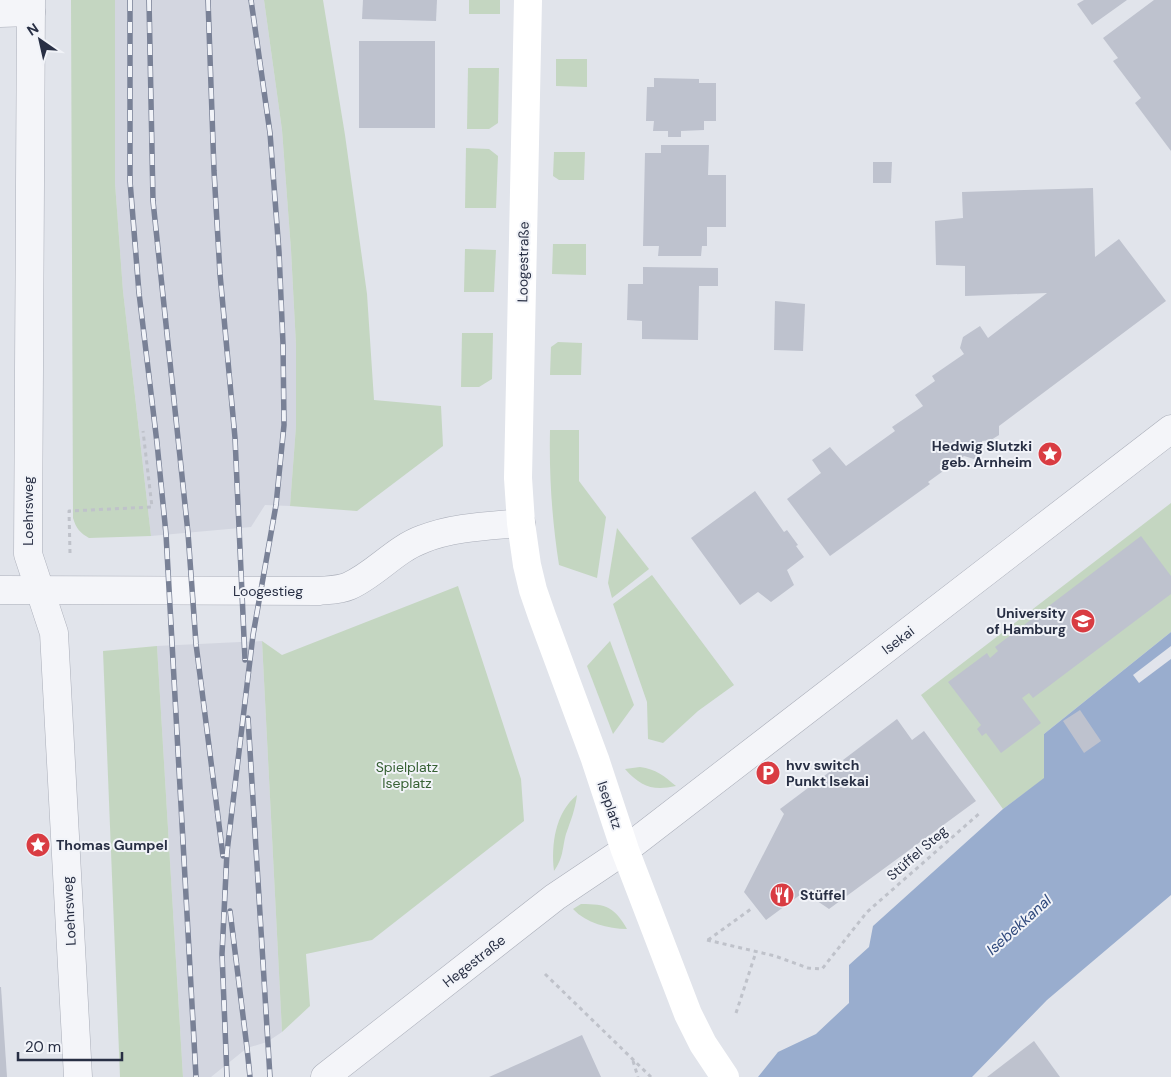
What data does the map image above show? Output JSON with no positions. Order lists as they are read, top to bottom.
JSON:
{
  "streets": {
    "street": [
      "Loogestraße",
      "Loehrsweg",
      "Loogestieg",
      "Isekai",
      "Iseplatz",
      "Hegestraße"
    ],
    "path": ["Stüffel Steg"]
  },
  "crossings": [
    ["Loogestraße", "Loogestieg"],
    ["Loogestraße", "Iseplatz"],
    ["Loehrsweg", "Loogestieg"],
    ["Loogestieg", "Iseplatz"],
    ["Isekai", "Iseplatz"],
    ["Isekai", "Hegestraße"],
    ["Iseplatz", "Hegestraße"]
  ],
  "water": ["Isebekkanal"],
  "parks": ["Spielplatz Iseplatz"],
  "places": {
    "place": ["Hedwig Slutzki geb. Arnheim", "Thomas Gumpel"],
    "school or university": ["University of Hamburg"],
    "parking": ["hvv switch Punkt Isekai"],
    "restaurant": ["Stüffel"]
  },
  "scale_bar": "20 m",
  "north": "top left"
}
